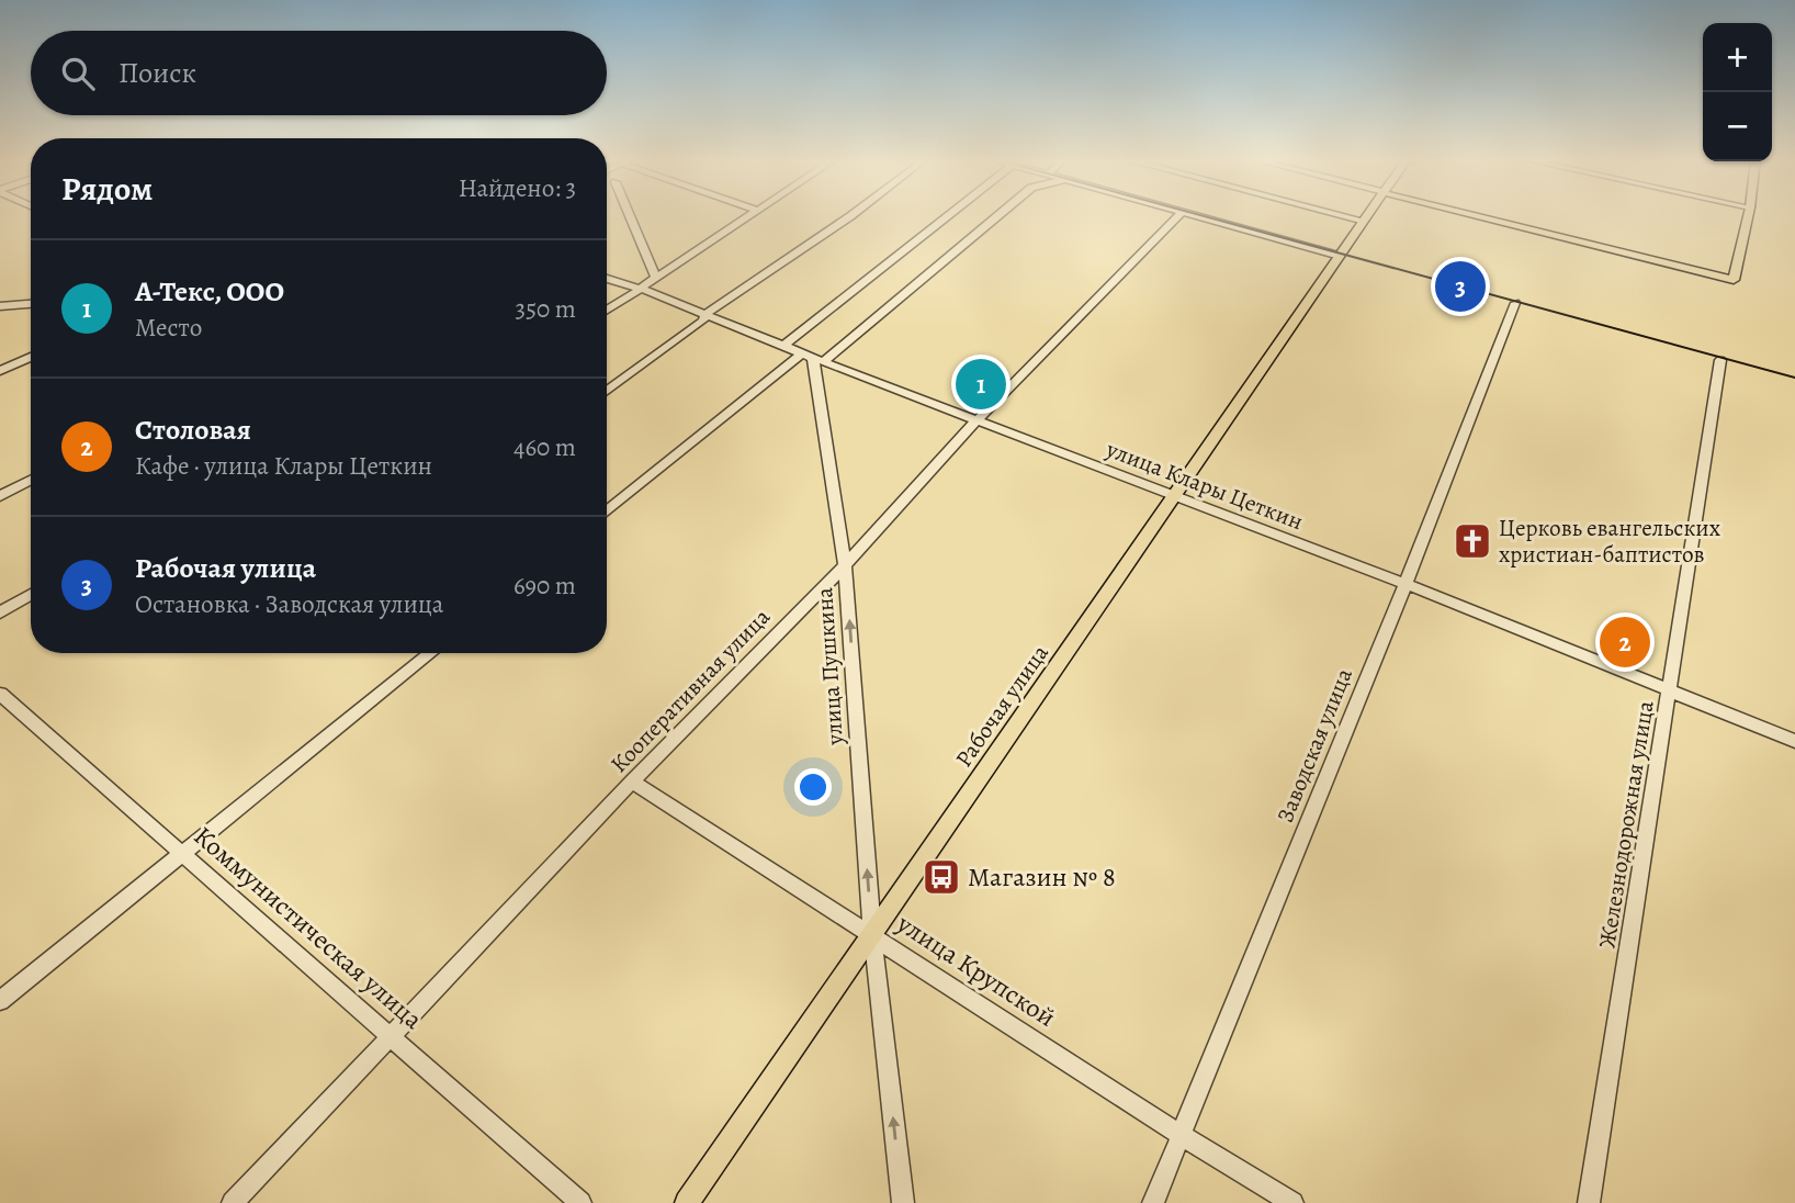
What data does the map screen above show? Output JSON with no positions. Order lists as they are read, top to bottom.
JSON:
{
  "streets": {
    "main road": ["Рабочая улица"],
    "street": [
      "улица Клары Цеткин",
      "улица Пушкина",
      "Кооперативная улица",
      "Заводская улица",
      "Железнодорожная улица",
      "Коммунистическая улица",
      "улица Крупской"
    ]
  },
  "crossings": [
    ["улица Клары Цеткин", "улица Пушкина"],
    ["улица Клары Цеткин", "Кооперативная улица"],
    ["улица Клары Цеткин", "Рабочая улица"],
    ["улица Клары Цеткин", "Заводская улица"],
    ["улица Клары Цеткин", "Железнодорожная улица"],
    ["улица Пушкина", "Кооперативная улица"],
    ["улица Пушкина", "Рабочая улица"],
    ["улица Пушкина", "улица Крупской"],
    ["Кооперативная улица", "Коммунистическая улица"],
    ["Кооперативная улица", "улица Крупской"],
    ["Рабочая улица", "улица Крупской"],
    ["Заводская улица", "улица Крупской"]
  ],
  "one_way": ["улица Пушкина"],
  "places": {
    "church": ["Церковь евангельских христиан-баптистов"],
    "bus stop": ["Магазин № 8"]
  },
  "page": {
    "map_buttons": ["+", "−"],
    "search": "Поиск",
    "heading": ["Рядом", "Найдено: 3"],
    "list": [
      {
        "mark": "1",
        "name": "А-Текс, ООО",
        "note": "Место",
        "value": "350 m"
      },
      {
        "mark": "2",
        "name": "Столовая",
        "note": "Кафе · улица Клары Цеткин",
        "value": "460 m"
      },
      {
        "mark": "3",
        "name": "Рабочая улица",
        "note": "Остановка · Заводская улица",
        "value": "690 m"
      }
    ],
    "pins": ["3", "1", "2"]
  }
}
